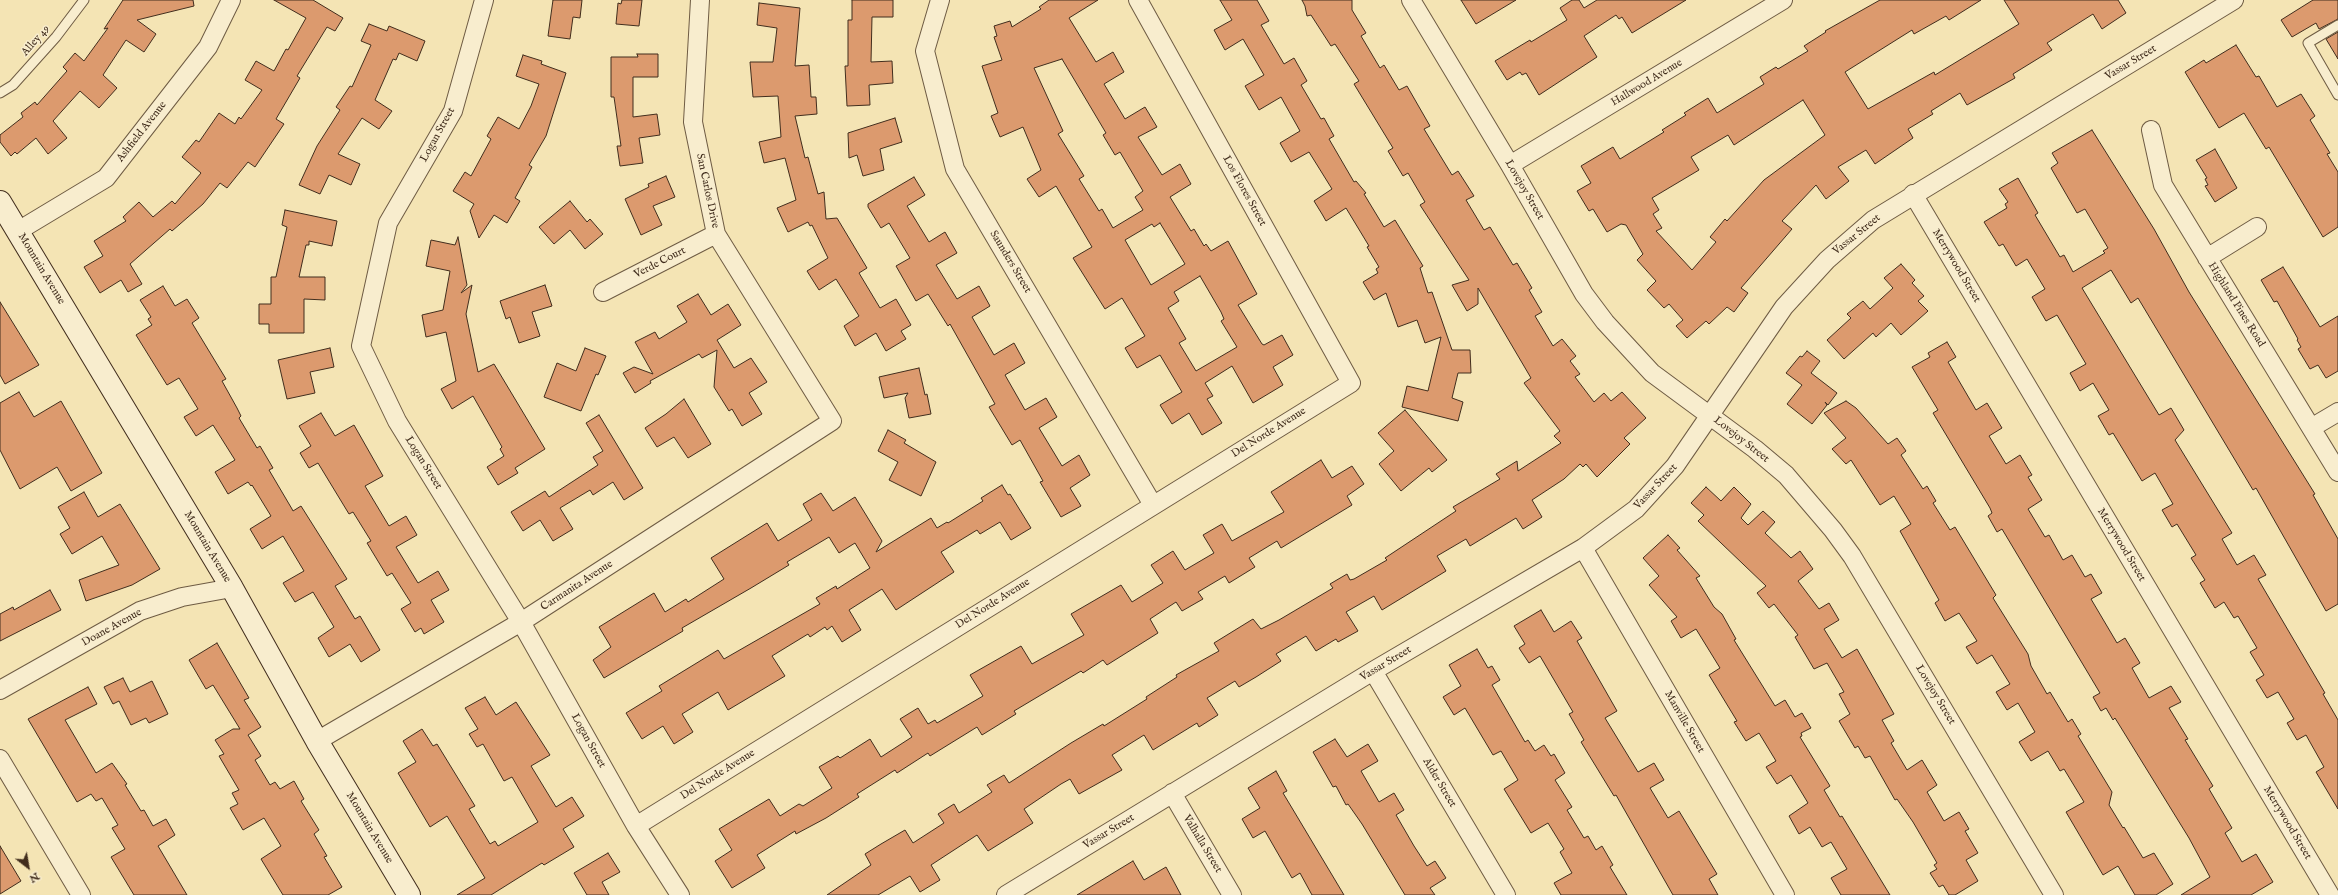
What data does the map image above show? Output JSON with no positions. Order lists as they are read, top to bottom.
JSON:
{
  "streets": {
    "street": [
      "Vassar Street",
      "Hallwood Avenue",
      "Ashfield Avenue",
      "Logan Street",
      "Lovejoy Street",
      "San Carlos Drive",
      "Los Flores Street",
      "Saunders Street",
      "Verde Court",
      "Merrywood Street",
      "Mountain Avenue",
      "Highland Pines Road",
      "Del Norde Avenue",
      "Carmanita Avenue",
      "Doane Avenue",
      "Manville Street",
      "Alder Street",
      "Valhalla Street"
    ],
    "lane": ["Alley 49"]
  },
  "crossings": [
    ["Vassar Street", "Lovejoy Street"],
    ["Vassar Street", "Merrywood Street"],
    ["Vassar Street", "Manville Street"],
    ["Vassar Street", "Alder Street"],
    ["Vassar Street", "Valhalla Street"],
    ["Hallwood Avenue", "Lovejoy Street"],
    ["Ashfield Avenue", "Mountain Avenue"],
    ["Logan Street", "Del Norde Avenue"],
    ["Logan Street", "Carmanita Avenue"],
    ["San Carlos Drive", "Verde Court"],
    ["San Carlos Drive", "Carmanita Avenue"],
    ["Los Flores Street", "Del Norde Avenue"],
    ["Saunders Street", "Del Norde Avenue"],
    ["Mountain Avenue", "Carmanita Avenue"],
    ["Mountain Avenue", "Doane Avenue"]
  ],
  "north": "bottom right"
}
